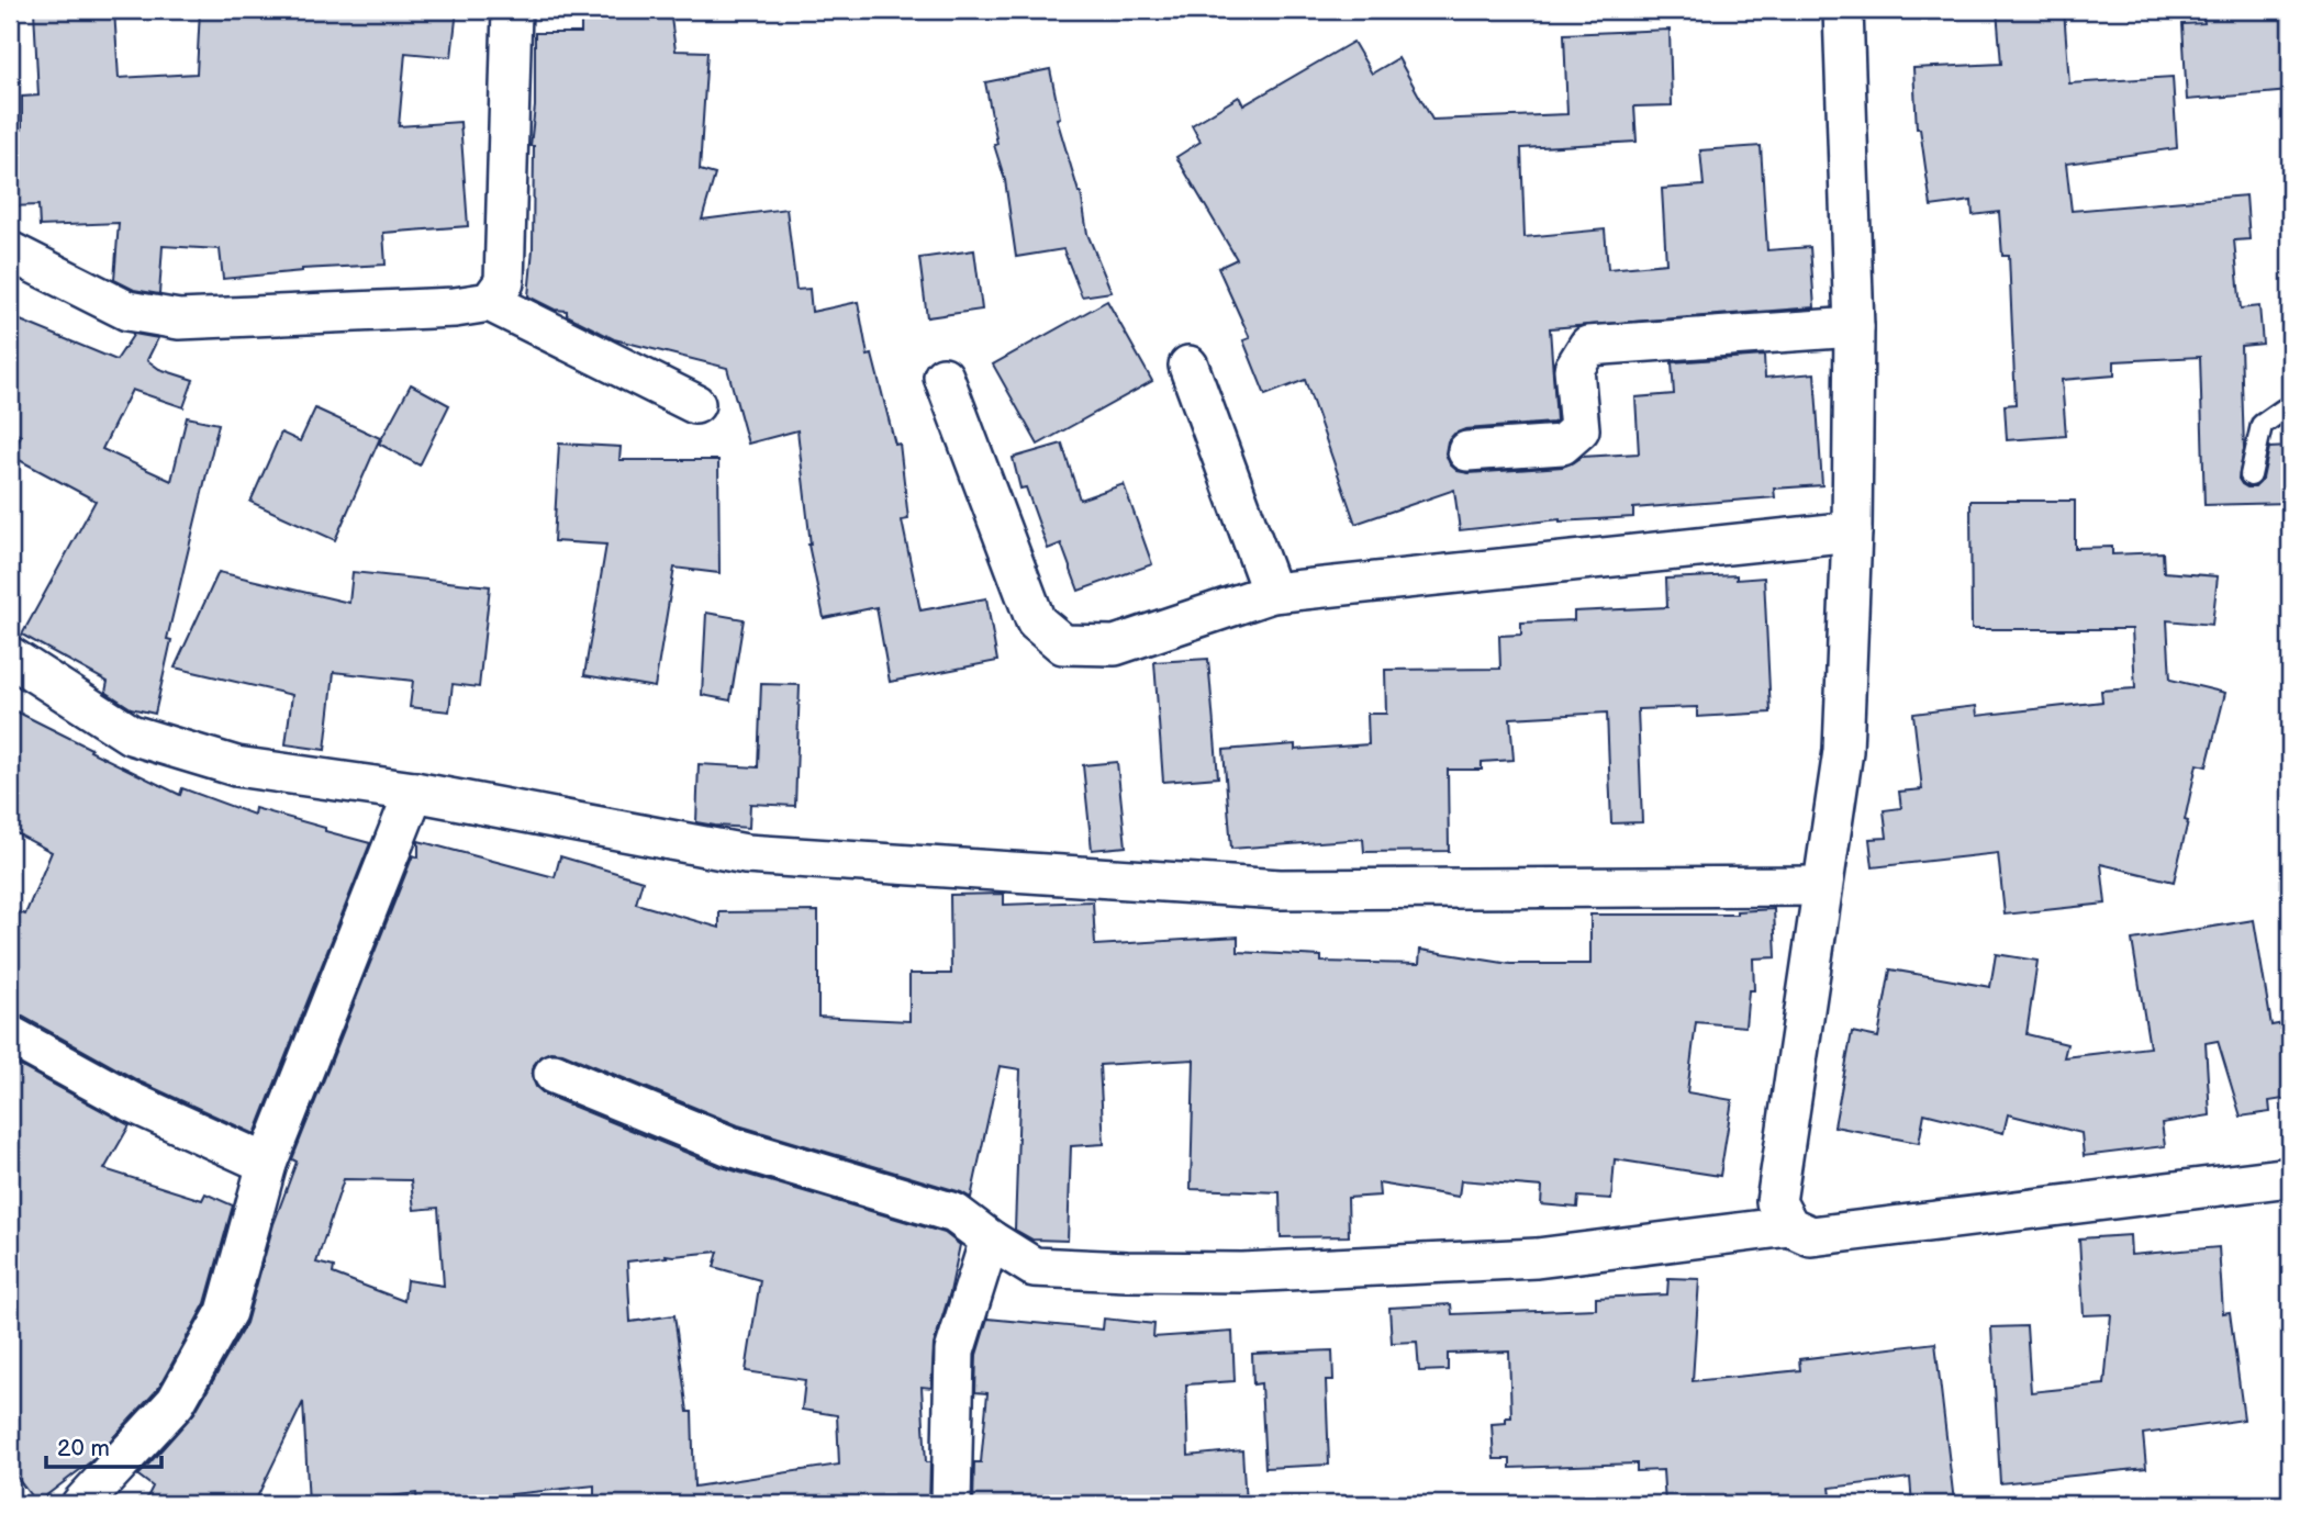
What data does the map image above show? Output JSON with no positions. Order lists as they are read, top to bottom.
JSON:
{
  "scale_bar": "20 m"
}
